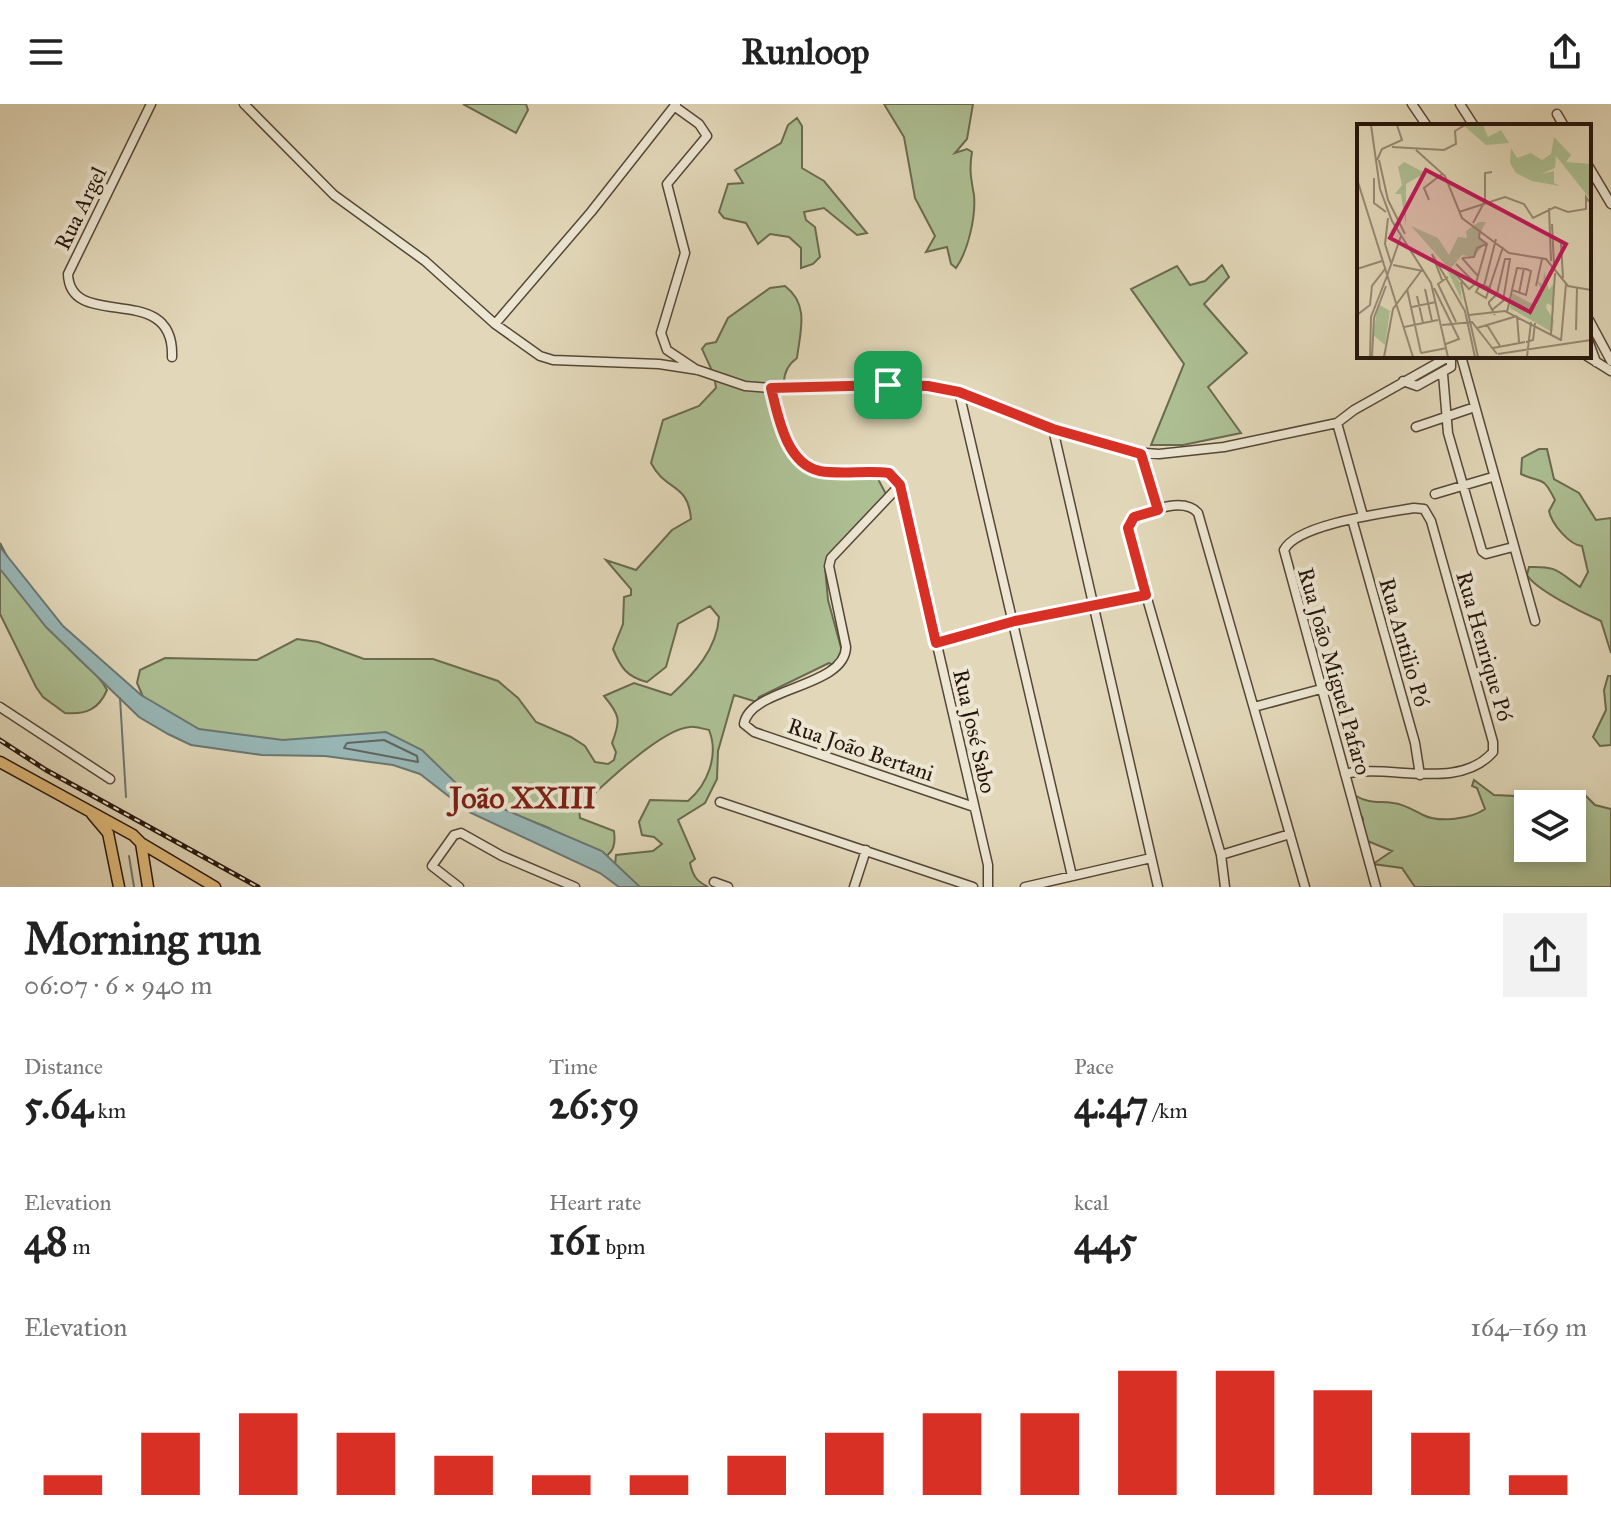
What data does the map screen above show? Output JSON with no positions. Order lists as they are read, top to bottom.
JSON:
{
  "streets": {
    "street": [
      "Rua Argel",
      "Rua Antilio Pó",
      "Rua Henrique Pó",
      "Rua João Miguel Pafaro",
      "Rua José Sabo",
      "Rua João Bertani"
    ]
  },
  "crossings": [
    ["Rua Antilio Pó", "Rua Henrique Pó"],
    ["Rua Antilio Pó", "Rua João Miguel Pafaro"],
    ["Rua Henrique Pó", "Rua João Miguel Pafaro"],
    ["Rua José Sabo", "Rua João Bertani"]
  ],
  "districts": ["João XXIII"],
  "page": {
    "header": "Runloop",
    "heading": ["Morning run", "06:07 · 6 × 940 m"],
    "stats": [
      ["Distance", "5.64 km"],
      ["Time", "26:59"],
      ["Pace", "4:47 /km"],
      ["Elevation", "48 m"],
      ["Heart rate", "161 bpm"],
      ["kcal", "445"]
    ],
    "chart": ["Elevation", "164–169 m"]
  }
}
